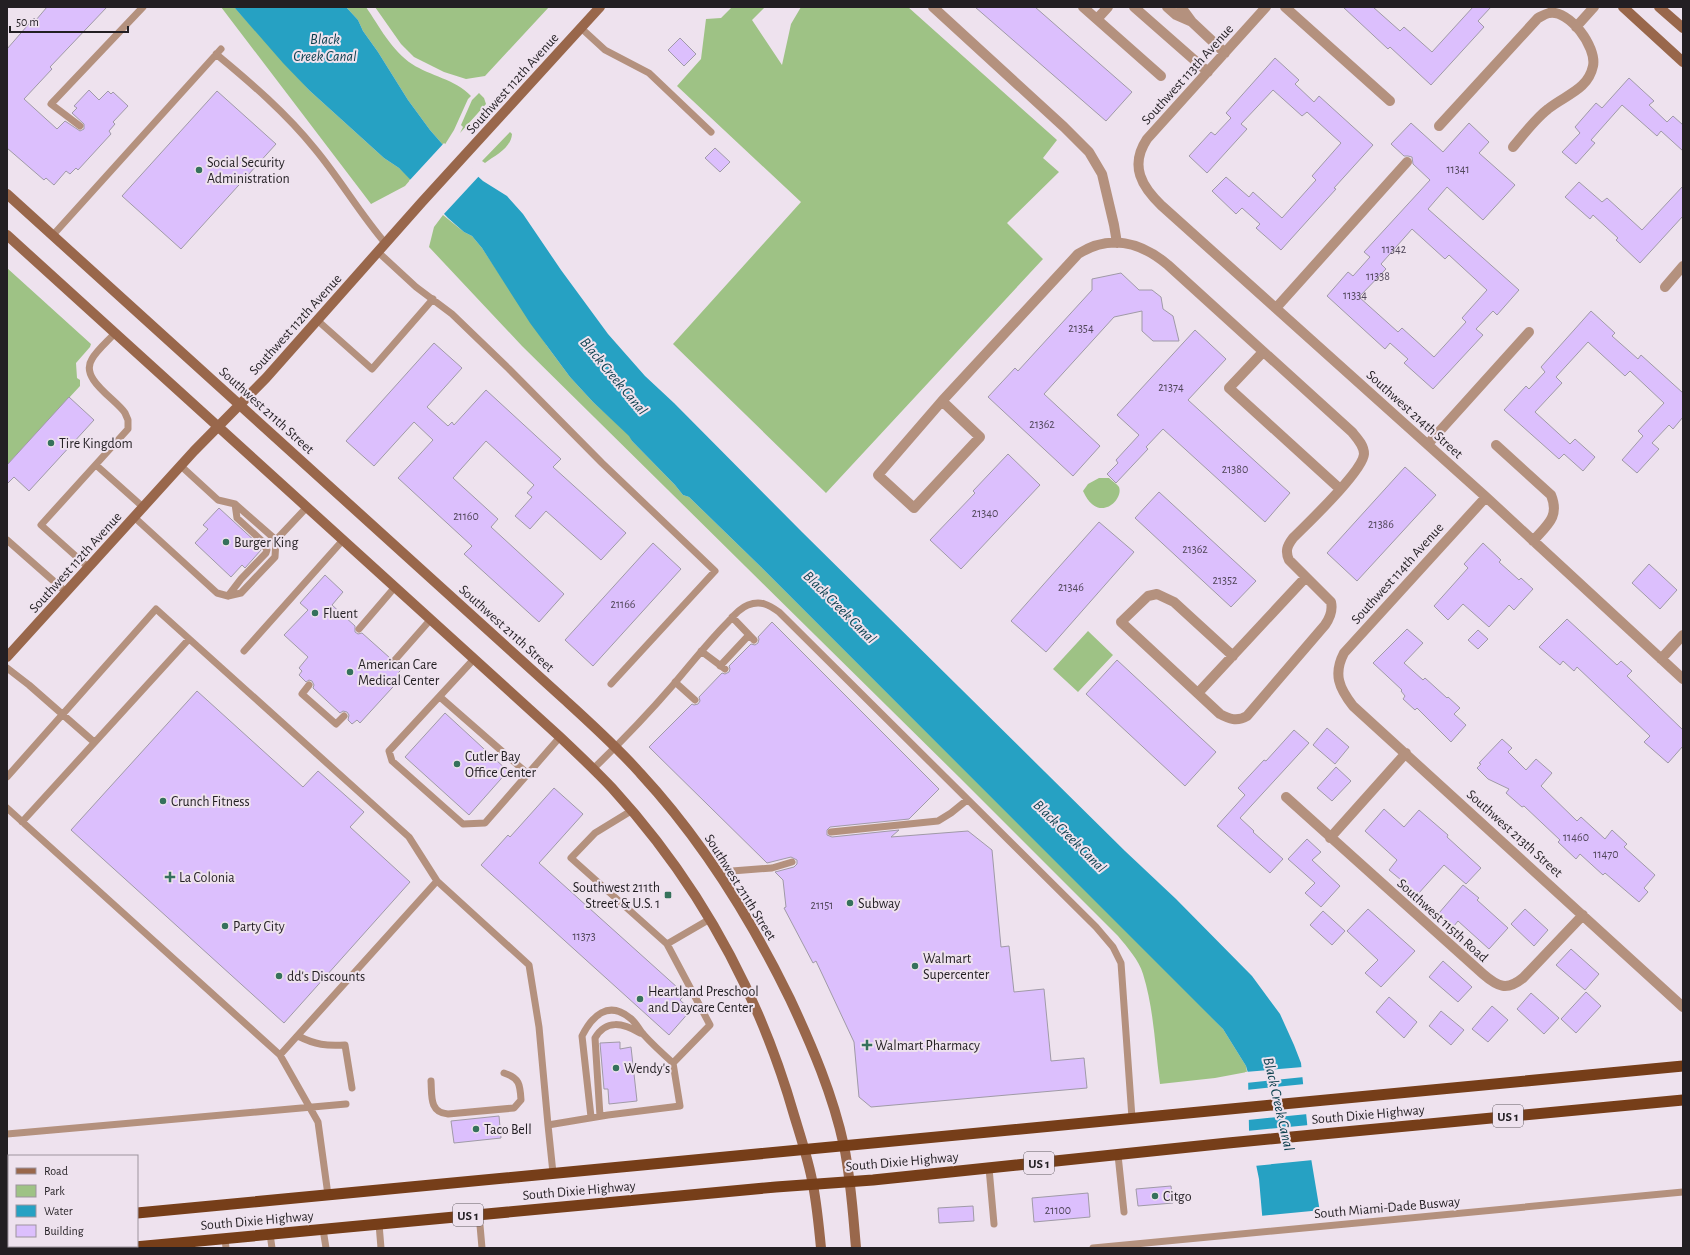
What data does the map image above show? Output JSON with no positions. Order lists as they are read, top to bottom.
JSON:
{
  "streets": {
    "highway": ["South Dixie Highway", "US 1"],
    "main road": ["Southwest 112th Avenue", "Southwest 211th Street"],
    "street": [
      "Southwest 113th Avenue",
      "Southwest 214th Street",
      "Southwest 114th Avenue",
      "Southwest 213th Street",
      "Southwest 115th Road"
    ],
    "lane": ["South Miami-Dade Busway"]
  },
  "crossings": [
    ["Southwest 113th Avenue", "Southwest 214th Street"],
    ["Southwest 112th Avenue", "Southwest 211th Street"],
    ["Southwest 211th Street", "South Dixie Highway"],
    ["Southwest 214th Street", "Southwest 114th Avenue"],
    ["Southwest 114th Avenue", "Southwest 213th Street"],
    ["Southwest 213th Street", "Southwest 115th Road"]
  ],
  "water": ["Black Creek Canal"],
  "places": {
    "other": [
      "Social Security Administration",
      "Tire Kingdom",
      "Burger King",
      "Fluent",
      "American Care Medical Center",
      "Cutler Bay Office Center",
      "Crunch Fitness",
      "Subway",
      "Party City",
      "Walmart Supercenter",
      "dd's Discounts",
      "Heartland Preschool and Daycare Center",
      "Wendy's",
      "Taco Bell",
      "Citgo"
    ],
    "health": ["La Colonia", "Walmart Pharmacy"],
    "transit": ["Southwest 211th Street & U.S. 1"]
  },
  "house_numbers": [
    "11341",
    "11342",
    "11338",
    "11334",
    "21354",
    "21374",
    "21362",
    "21380",
    "21340",
    "21160",
    "21386",
    "21362",
    "21352",
    "21346",
    "21166",
    "11460",
    "11470",
    "21151",
    "11373",
    "21100"
  ],
  "legend": [
    "Road",
    "Park",
    "Water",
    "Building"
  ],
  "scale_bar": "50 m"
}
